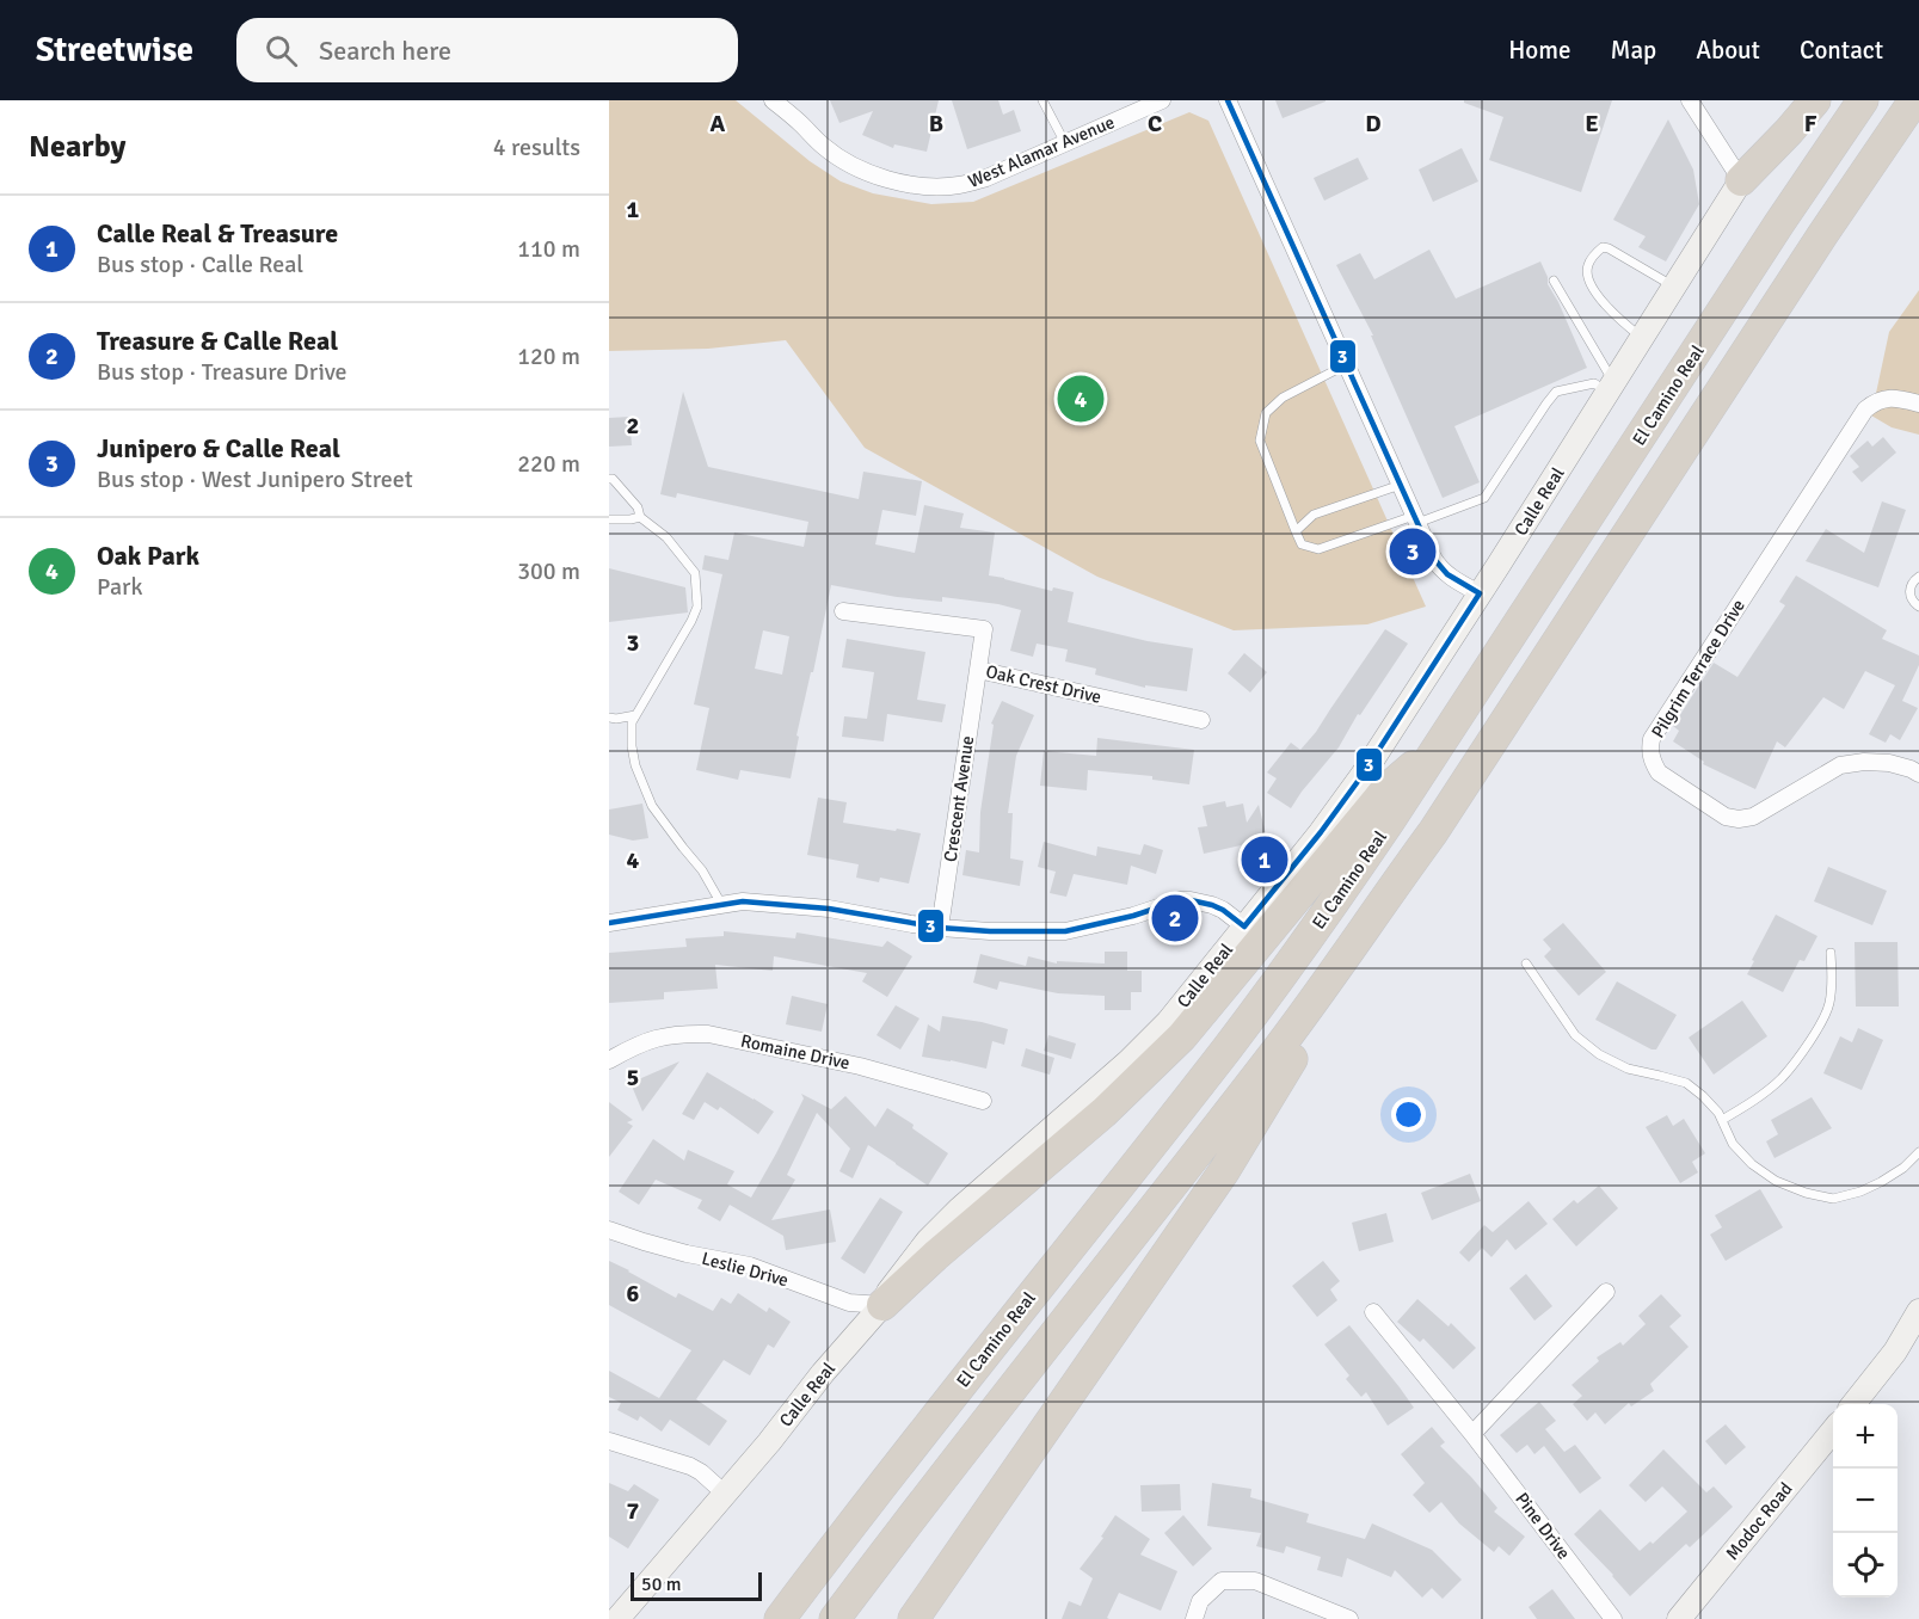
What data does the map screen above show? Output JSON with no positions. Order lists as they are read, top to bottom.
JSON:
{
  "streets": {
    "highway": ["El Camino Real"],
    "street": [
      "West Alamar Avenue",
      "Calle Real",
      "Pilgrim Terrace Drive",
      "Oak Crest Drive",
      "Crescent Avenue",
      "Romaine Drive",
      "Leslie Drive",
      "Modoc Road",
      "Pine Drive"
    ]
  },
  "crossings": [
    ["Calle Real", "Leslie Drive"],
    ["Oak Crest Drive", "Crescent Avenue"]
  ],
  "lines": ["transit line 3"],
  "scale_bar": "50 m",
  "page": {
    "header": "Streetwise",
    "search": "Search here",
    "nav": [
      "Home",
      "Map",
      "About",
      "Contact"
    ],
    "heading": ["Nearby", "4 results"],
    "list": [
      {
        "mark": "1",
        "name": "Calle Real & Treasure",
        "note": "Bus stop · Calle Real",
        "value": "110 m"
      },
      {
        "mark": "2",
        "name": "Treasure & Calle Real",
        "note": "Bus stop · Treasure Drive",
        "value": "120 m"
      },
      {
        "mark": "3",
        "name": "Junipero & Calle Real",
        "note": "Bus stop · West Junipero Street",
        "value": "220 m"
      },
      {
        "mark": "4",
        "name": "Oak Park",
        "note": "Park",
        "value": "300 m"
      }
    ],
    "pins": [
      "4",
      "3",
      "1",
      "2"
    ],
    "map_buttons": ["+", "−"],
    "scale": "50 m"
  },
  "grid": {
    "columns": [
      "A",
      "B",
      "C",
      "D",
      "E",
      "F"
    ],
    "rows": [
      "1",
      "2",
      "3",
      "4",
      "5",
      "6",
      "7"
    ]
  }
}
